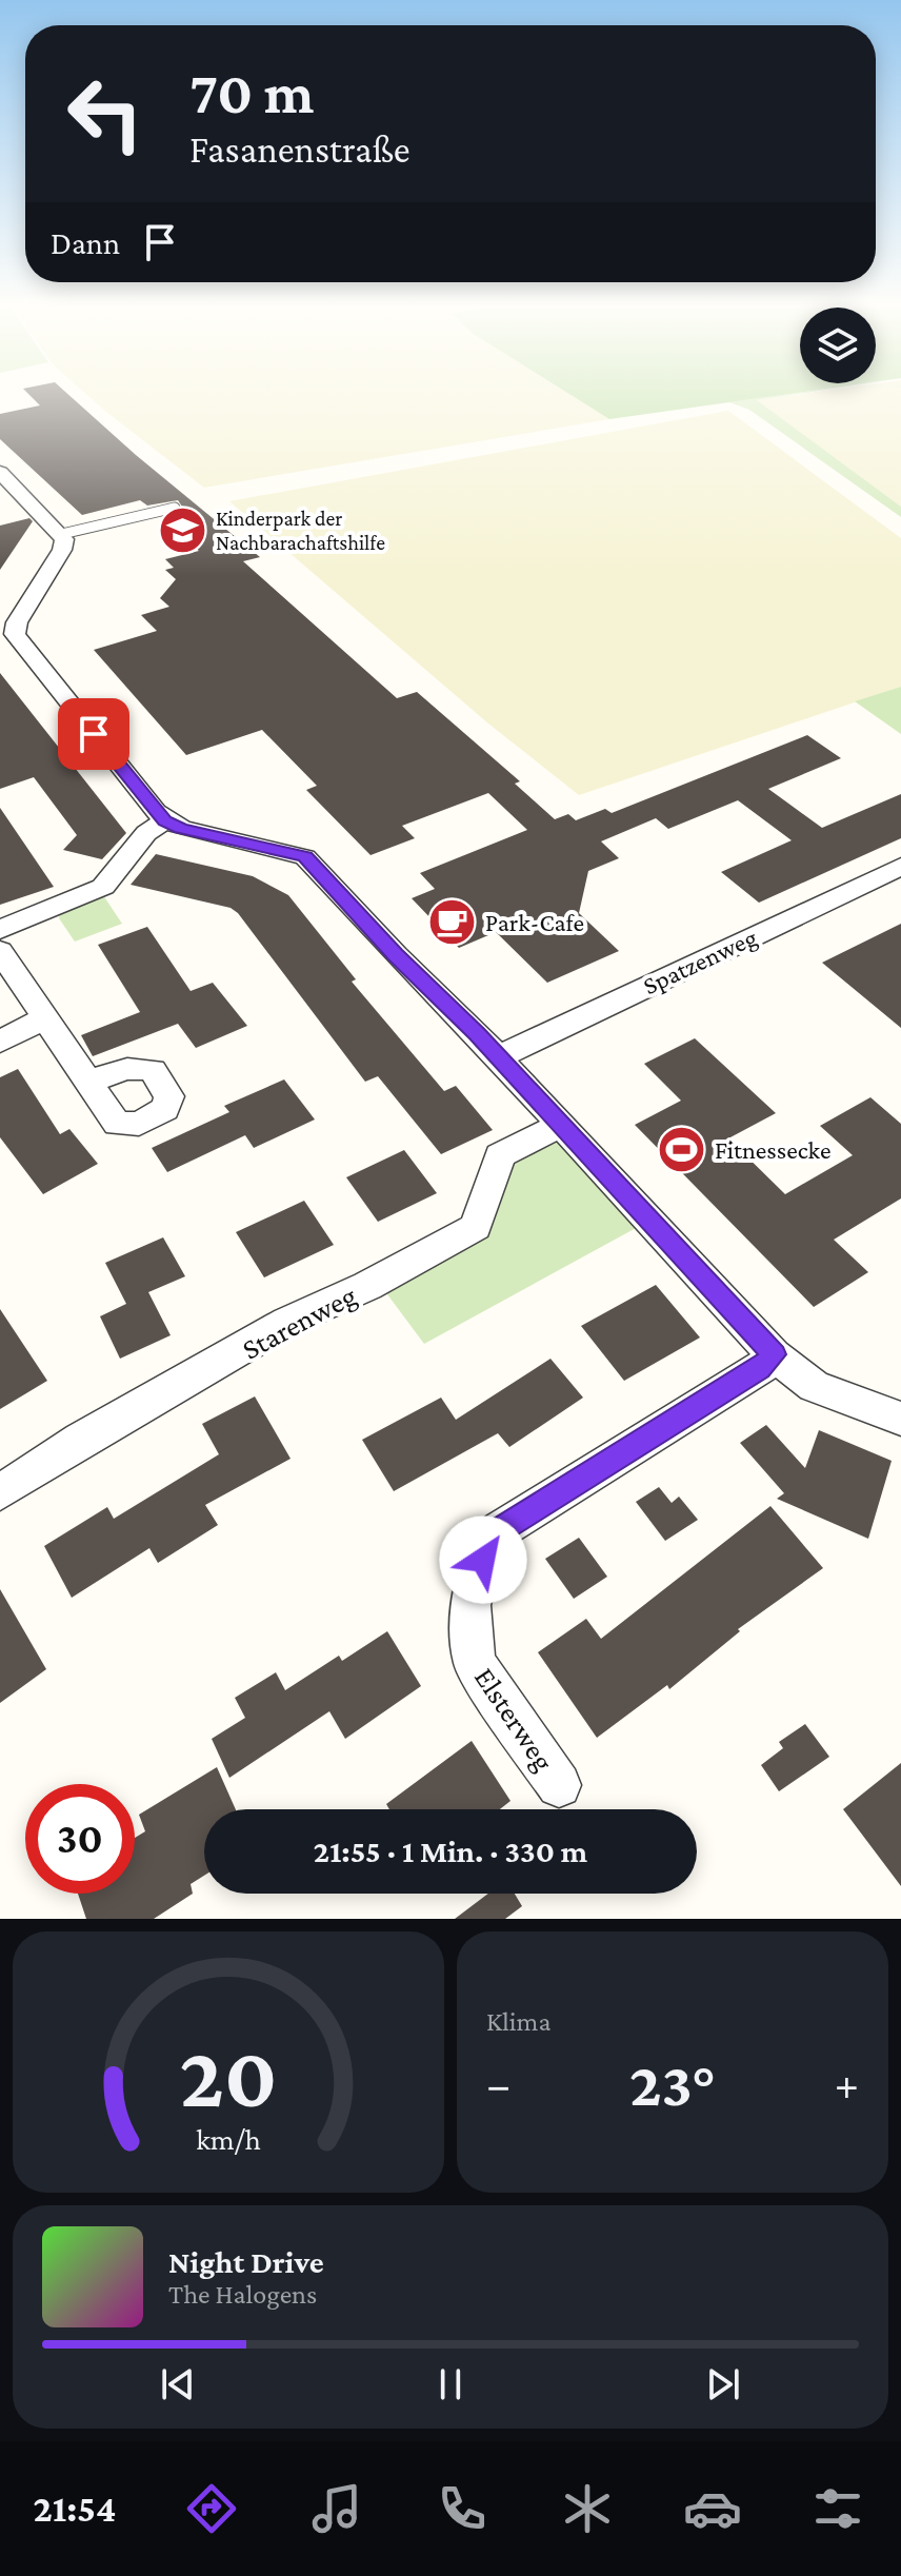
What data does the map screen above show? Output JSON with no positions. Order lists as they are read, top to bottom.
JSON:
{
  "streets": {
    "street": ["Spatzenweg", "Starenweg", "Elsterweg"]
  },
  "places": {
    "school or university": ["Kinderpark der Nachbarachaftshilfe"],
    "cafe": ["Park-Cafe"],
    "sports": ["Fitnessecke"]
  },
  "page": {
    "turn": ["70 m", "Fasanenstraße"],
    "then": "Dann",
    "limit": "30",
    "trip": "21:55 · 1 Min. · 330 m",
    "tile": "Klima",
    "heat": ["−", "23°", "+"],
    "song": ["Night Drive", "The Halogens"],
    "tabs": "21:54",
    "gauge": ["20", "km/h"]
  }
}
